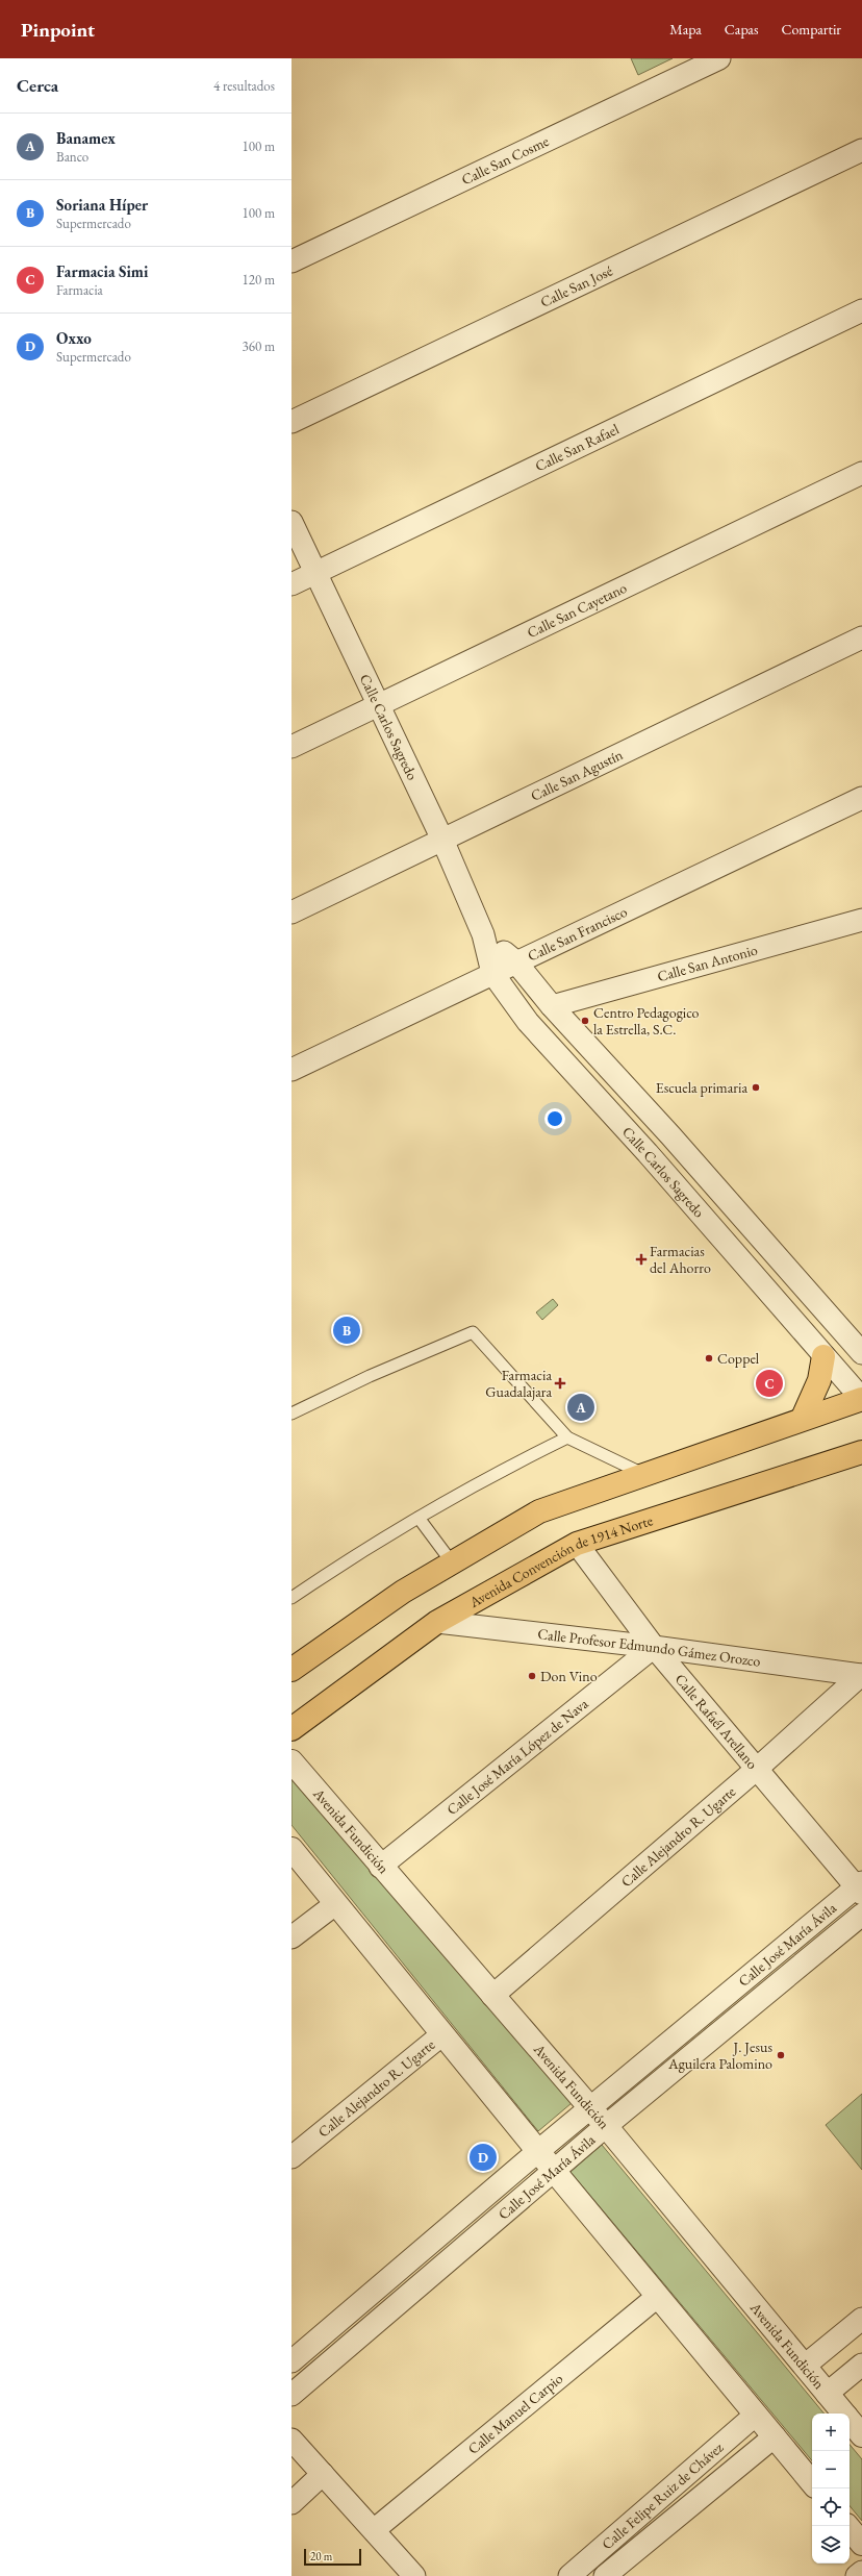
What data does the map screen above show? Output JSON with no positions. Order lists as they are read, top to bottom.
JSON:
{
  "streets": {
    "main road": ["Avenida Convención de 1914 Norte"],
    "street": [
      "Calle San Cosme",
      "Calle San José",
      "Calle San Rafael",
      "Calle San Cayetano",
      "Calle Carlos Sagredo",
      "Calle San Agustín",
      "Calle San Francisco",
      "Calle San Antonio",
      "Calle Profesor Edmundo Gámez Orozco",
      "Calle Rafaél Arellano",
      "Calle José María López de Nava",
      "Avenida Fundición",
      "Calle Alejandro R. Ugarte",
      "Calle José María Ávila",
      "Calle Manuel Carpio",
      "Calle Felipe Ruiz de Chávez"
    ]
  },
  "crossings": [
    ["Calle San Rafael", "Calle Carlos Sagredo"],
    ["Calle San Cayetano", "Calle Carlos Sagredo"],
    ["Calle Carlos Sagredo", "Calle San Agustín"],
    ["Calle Carlos Sagredo", "Calle San Francisco"],
    ["Calle Carlos Sagredo", "Calle San Antonio"],
    ["Avenida Convención de 1914 Norte", "Calle Profesor Edmundo Gámez Orozco"],
    ["Avenida Convención de 1914 Norte", "Calle Rafaél Arellano"],
    ["Calle Profesor Edmundo Gámez Orozco", "Calle Rafaél Arellano"],
    ["Calle Profesor Edmundo Gámez Orozco", "Calle José María López de Nava"],
    ["Calle Profesor Edmundo Gámez Orozco", "Calle Alejandro R. Ugarte"],
    ["Calle Rafaél Arellano", "Calle José María López de Nava"],
    ["Calle Rafaél Arellano", "Calle Alejandro R. Ugarte"],
    ["Calle Rafaél Arellano", "Calle José María Ávila"],
    ["Calle José María López de Nava", "Avenida Fundición"],
    ["Avenida Fundición", "Calle Alejandro R. Ugarte"],
    ["Avenida Fundición", "Calle José María Ávila"]
  ],
  "places": {
    "other": [
      "Centro Pedagogico la Estrella, S.C.",
      "Escuela primaria",
      "Coppel",
      "Don Vino",
      "J. Jesus Aguilera Palomino"
    ],
    "health": ["Farmacias del Ahorro", "Farmacia Guadalajara"]
  },
  "scale_bar": "20 m",
  "page": {
    "header": "Pinpoint",
    "nav": ["Mapa", "Capas", "Compartir"],
    "heading": ["Cerca", "4 resultados"],
    "list": [
      {
        "mark": "A",
        "name": "Banamex",
        "note": "Banco",
        "value": "100 m"
      },
      {
        "mark": "B",
        "name": "Soriana Híper",
        "note": "Supermercado",
        "value": "100 m"
      },
      {
        "mark": "C",
        "name": "Farmacia Simi",
        "note": "Farmacia",
        "value": "120 m"
      },
      {
        "mark": "D",
        "name": "Oxxo",
        "note": "Supermercado",
        "value": "360 m"
      }
    ],
    "pins": [
      "B",
      "C",
      "A",
      "D"
    ],
    "map_buttons": ["+", "−"],
    "scale": "20 m"
  }
}
